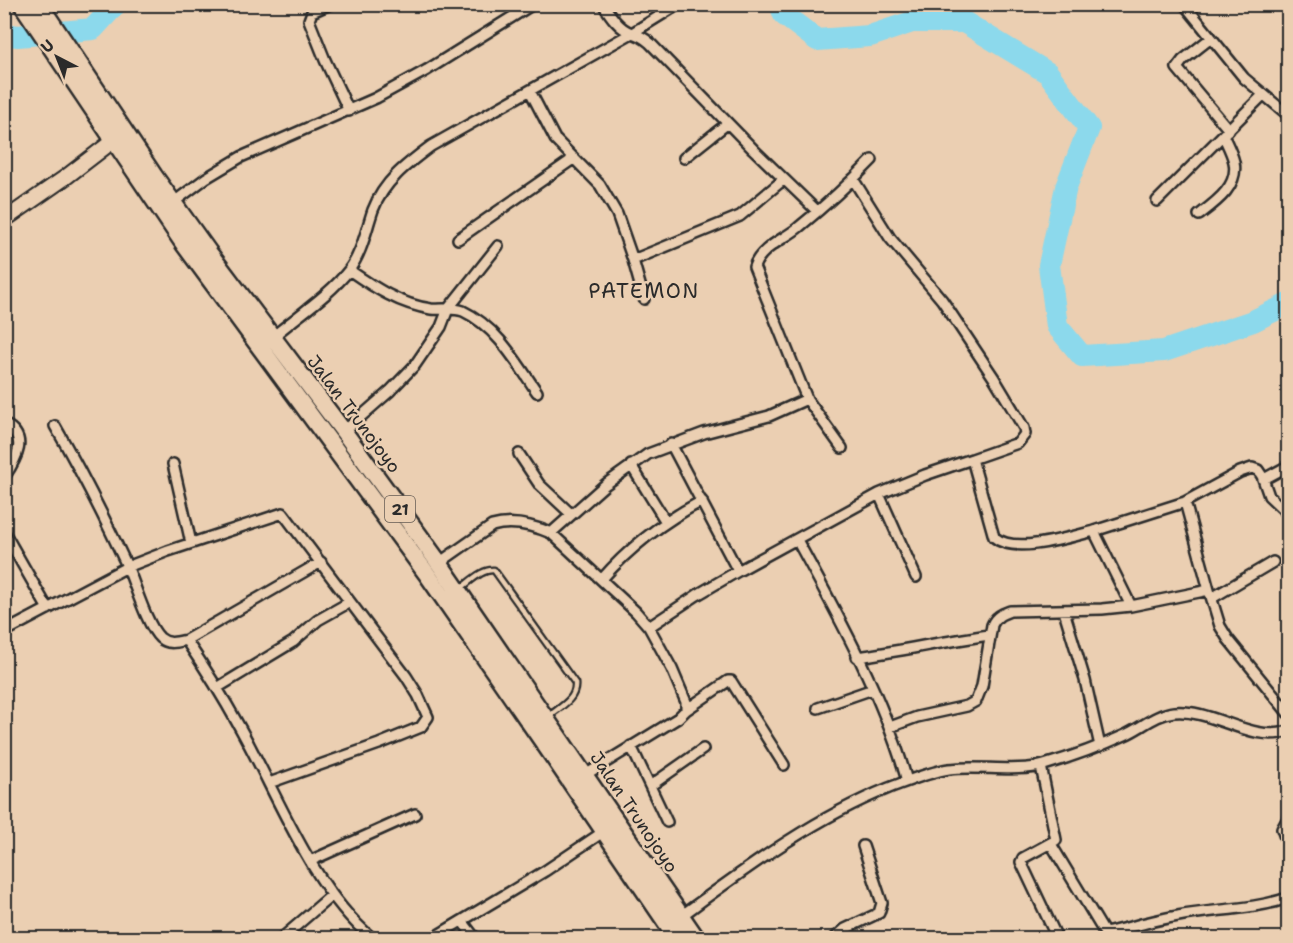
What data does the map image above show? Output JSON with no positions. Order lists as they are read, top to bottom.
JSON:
{
  "streets": {
    "highway": ["Jalan Trunojoyo", "21"]
  },
  "districts": ["PATEMON"],
  "north": "top left"
}
